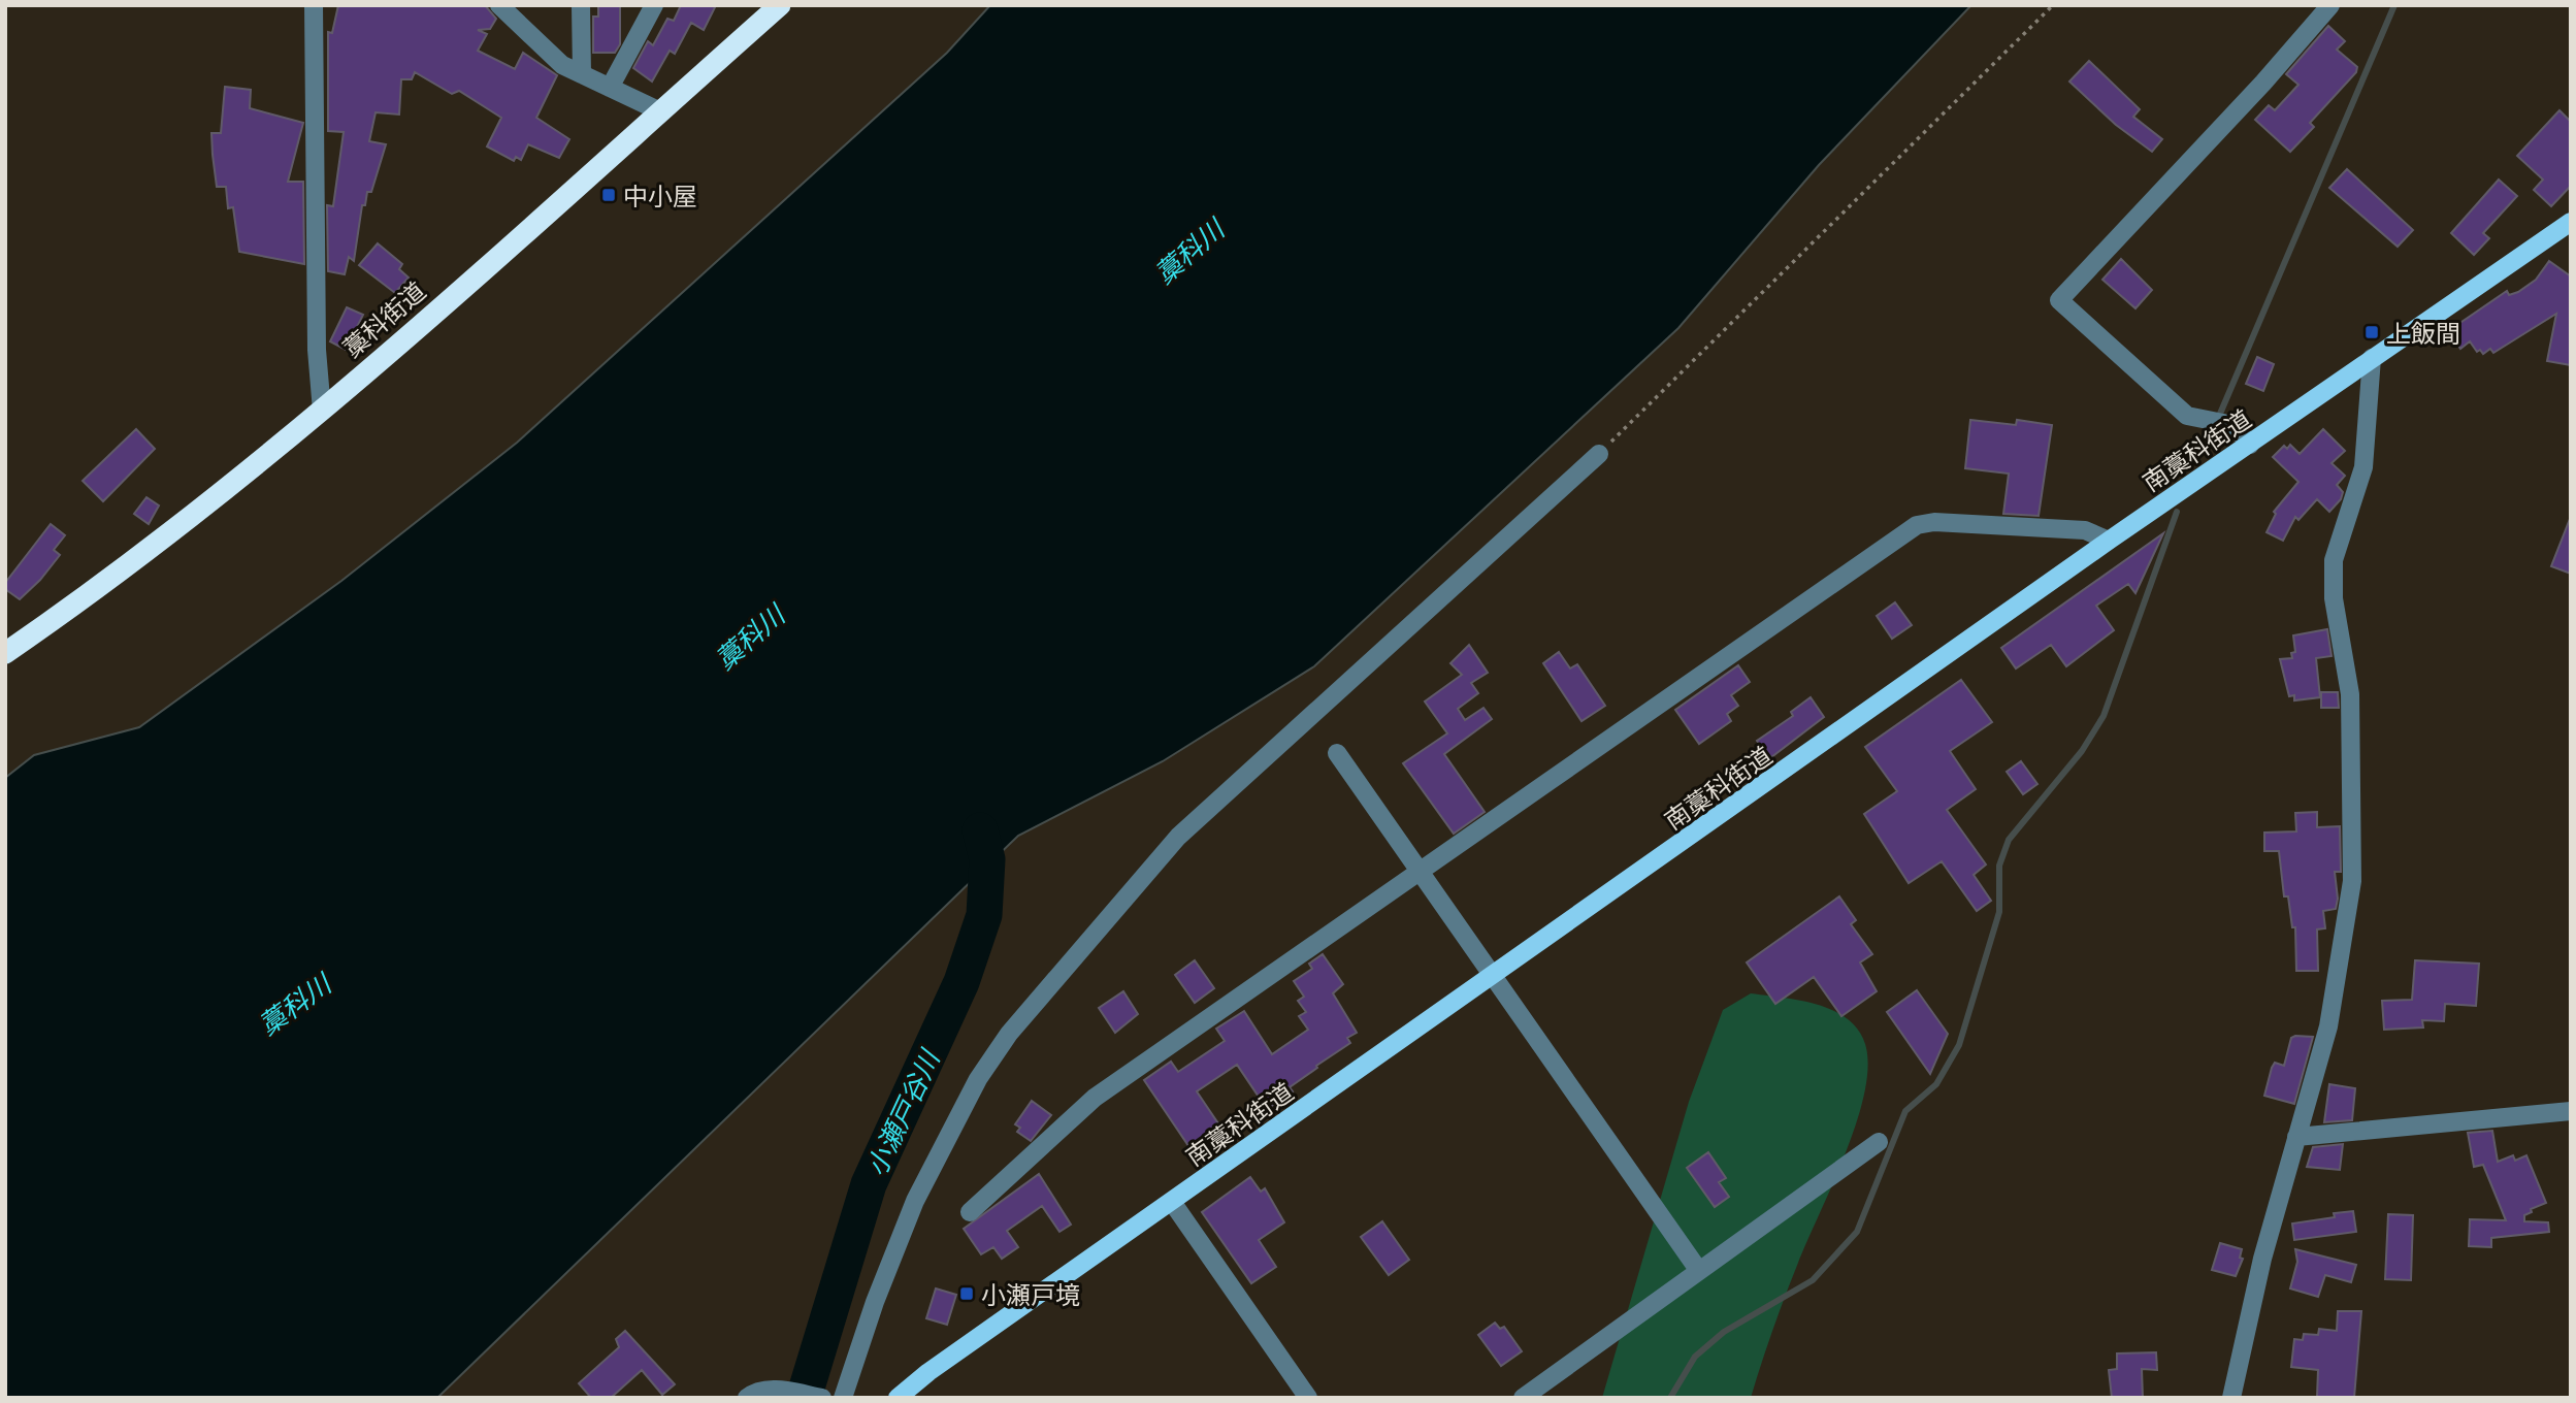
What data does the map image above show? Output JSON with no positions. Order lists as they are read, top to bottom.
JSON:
{
  "streets": {
    "highway": ["藁科街道"],
    "main road": ["南藁科街道"]
  },
  "water": ["藁科川", "小瀬戸谷川"],
  "places": {
    "transit": ["中小屋", "上飯間", "小瀬戸境"]
  }
}
